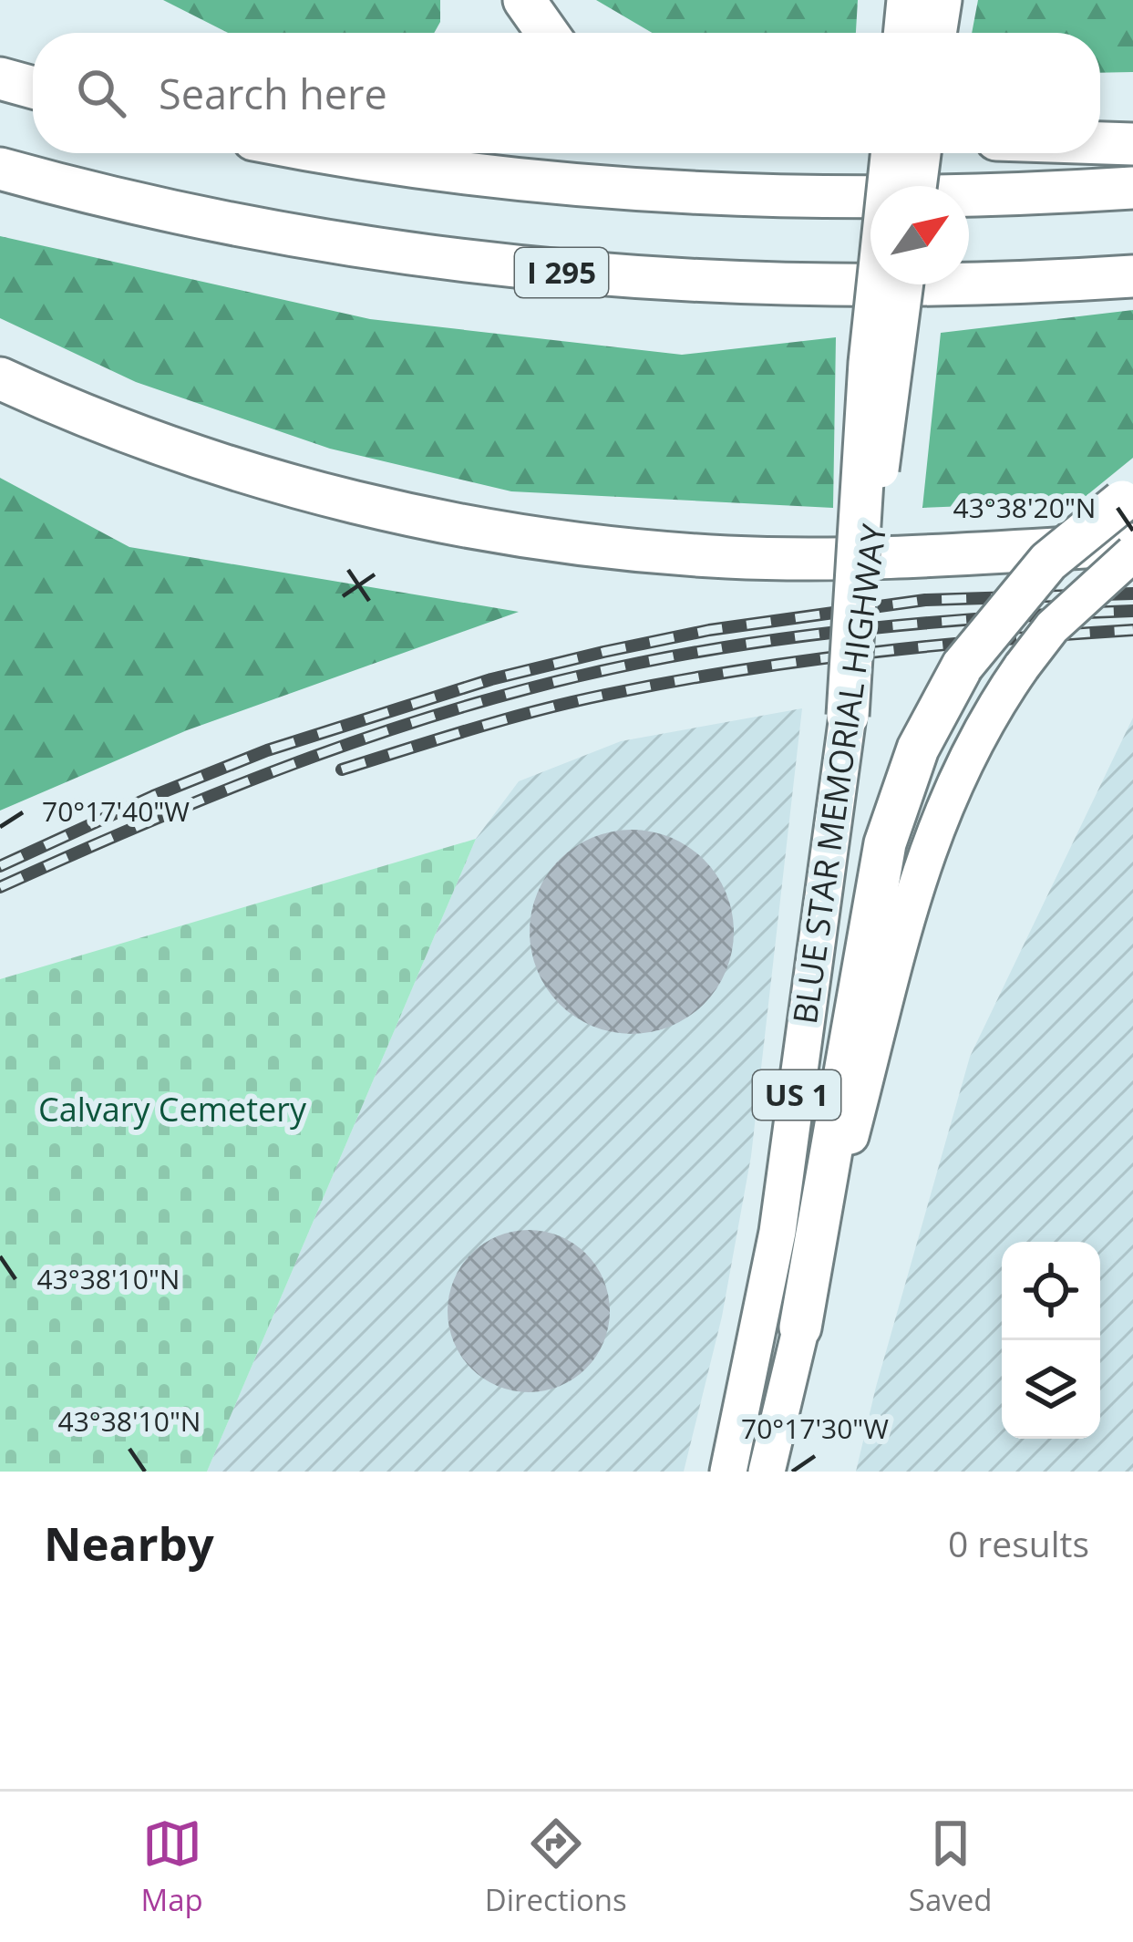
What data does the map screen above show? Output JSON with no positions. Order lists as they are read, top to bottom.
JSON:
{
  "streets": {
    "highway": ["I 295", "US 1"],
    "main road": ["BLUE STAR MEMORIAL HIGHWAY"]
  },
  "crossings": [
    ["BLUE STAR MEMORIAL HIGHWAY", "US 1"]
  ],
  "parks": ["Calvary Cemetery"],
  "north": "top right",
  "page": {
    "search": "Search here",
    "heading": ["Nearby", "0 results"],
    "nav": ["Map", "Directions", "Saved"]
  },
  "coordinates": [
    "43°38'20\"N",
    "70°17'40\"W",
    "43°38'10\"N",
    "70°17'30\"W"
  ]
}
